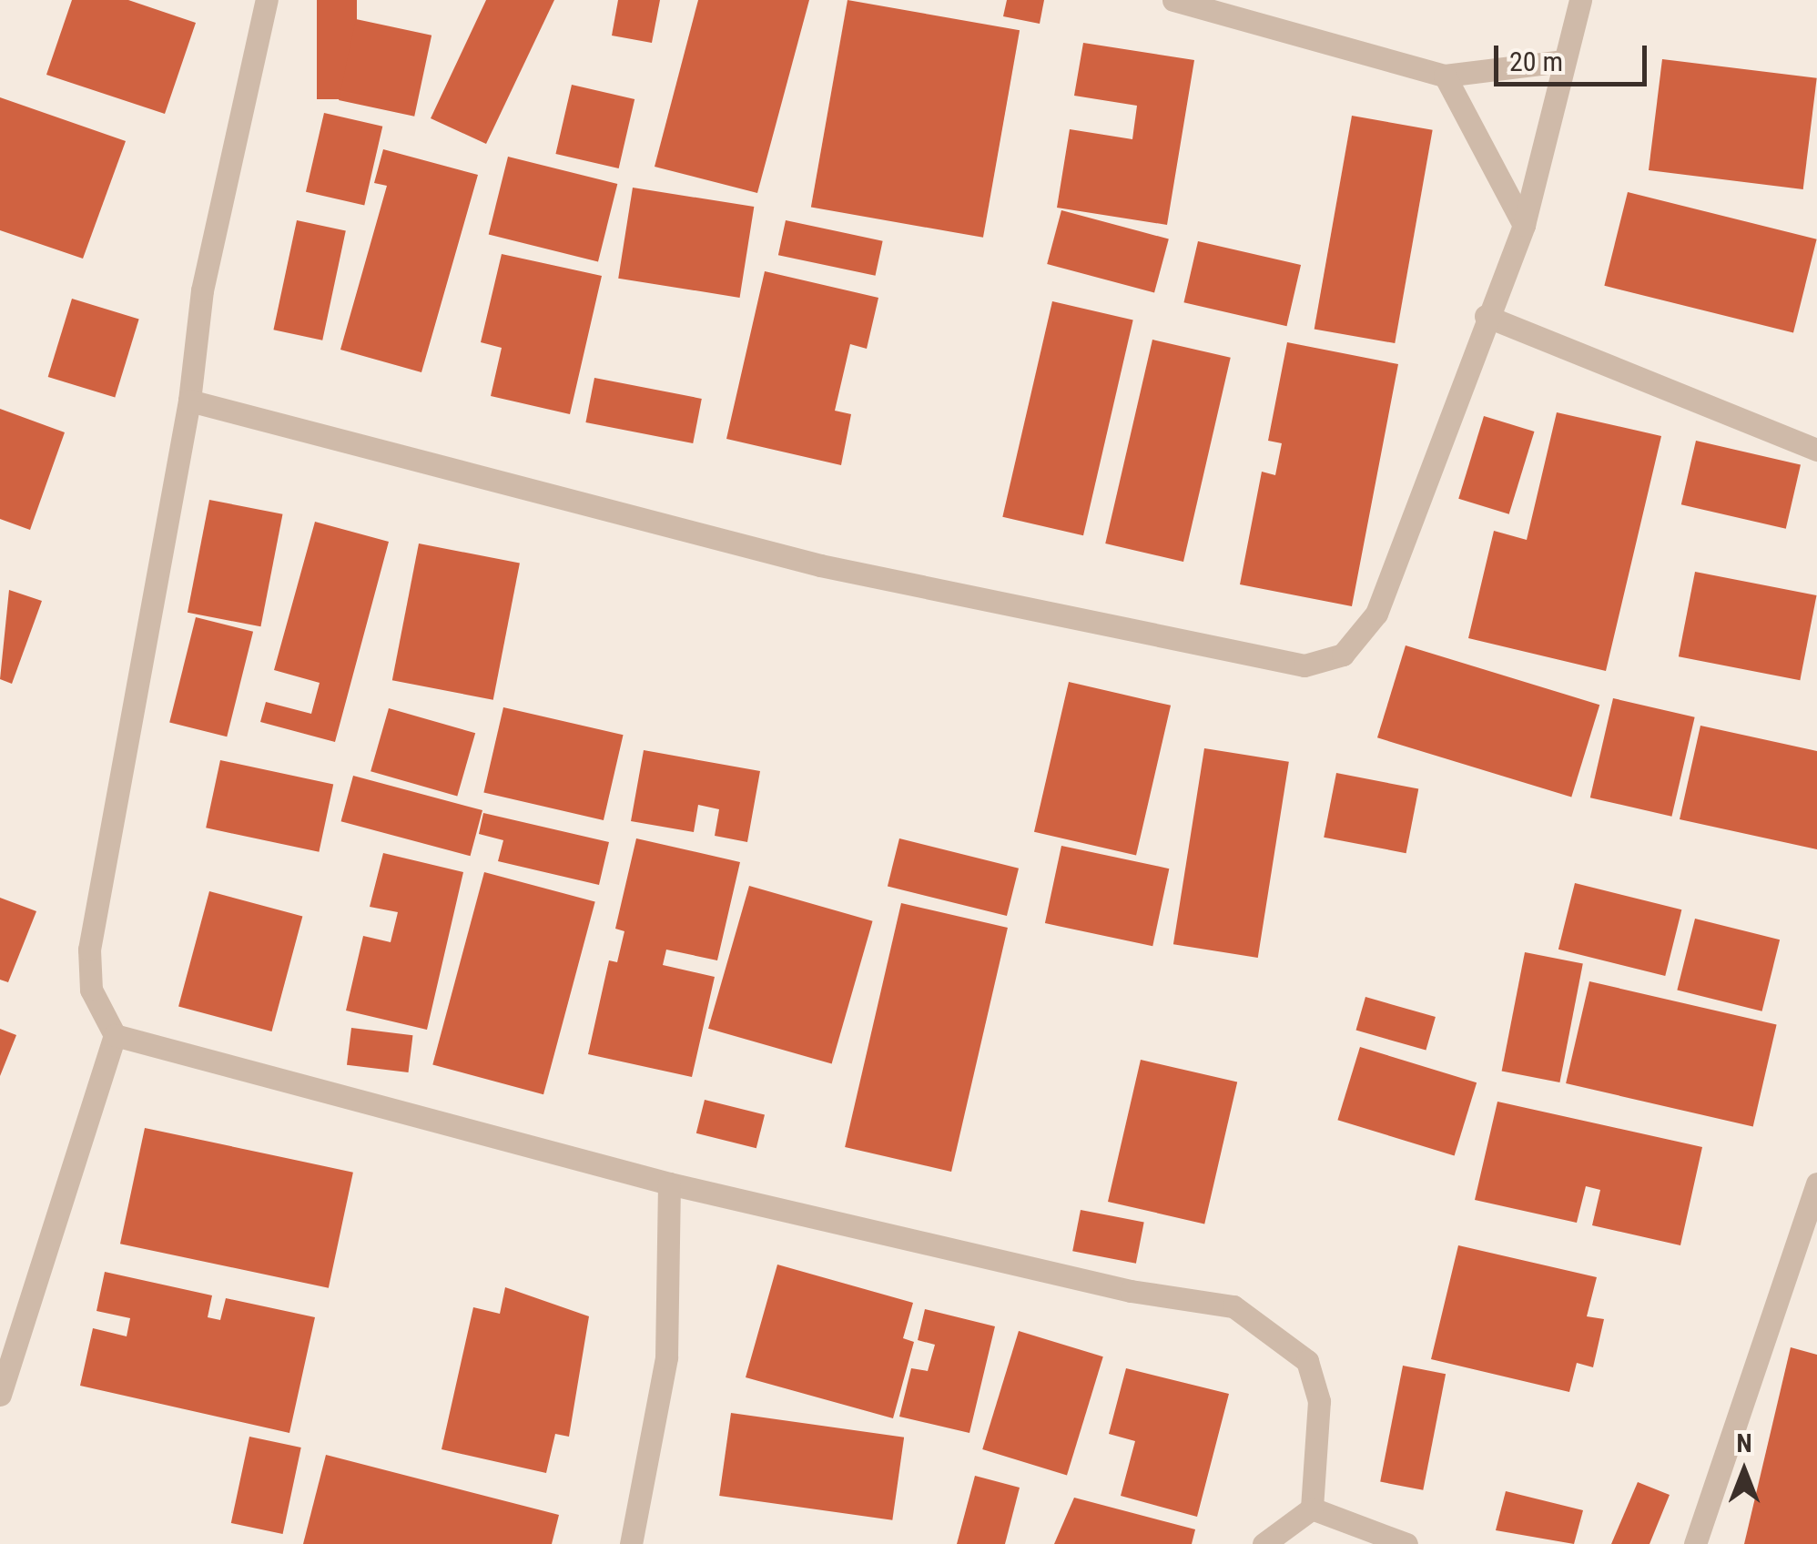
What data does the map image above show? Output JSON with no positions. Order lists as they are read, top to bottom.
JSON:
{
  "scale_bar": "20 m",
  "north": "top"
}
